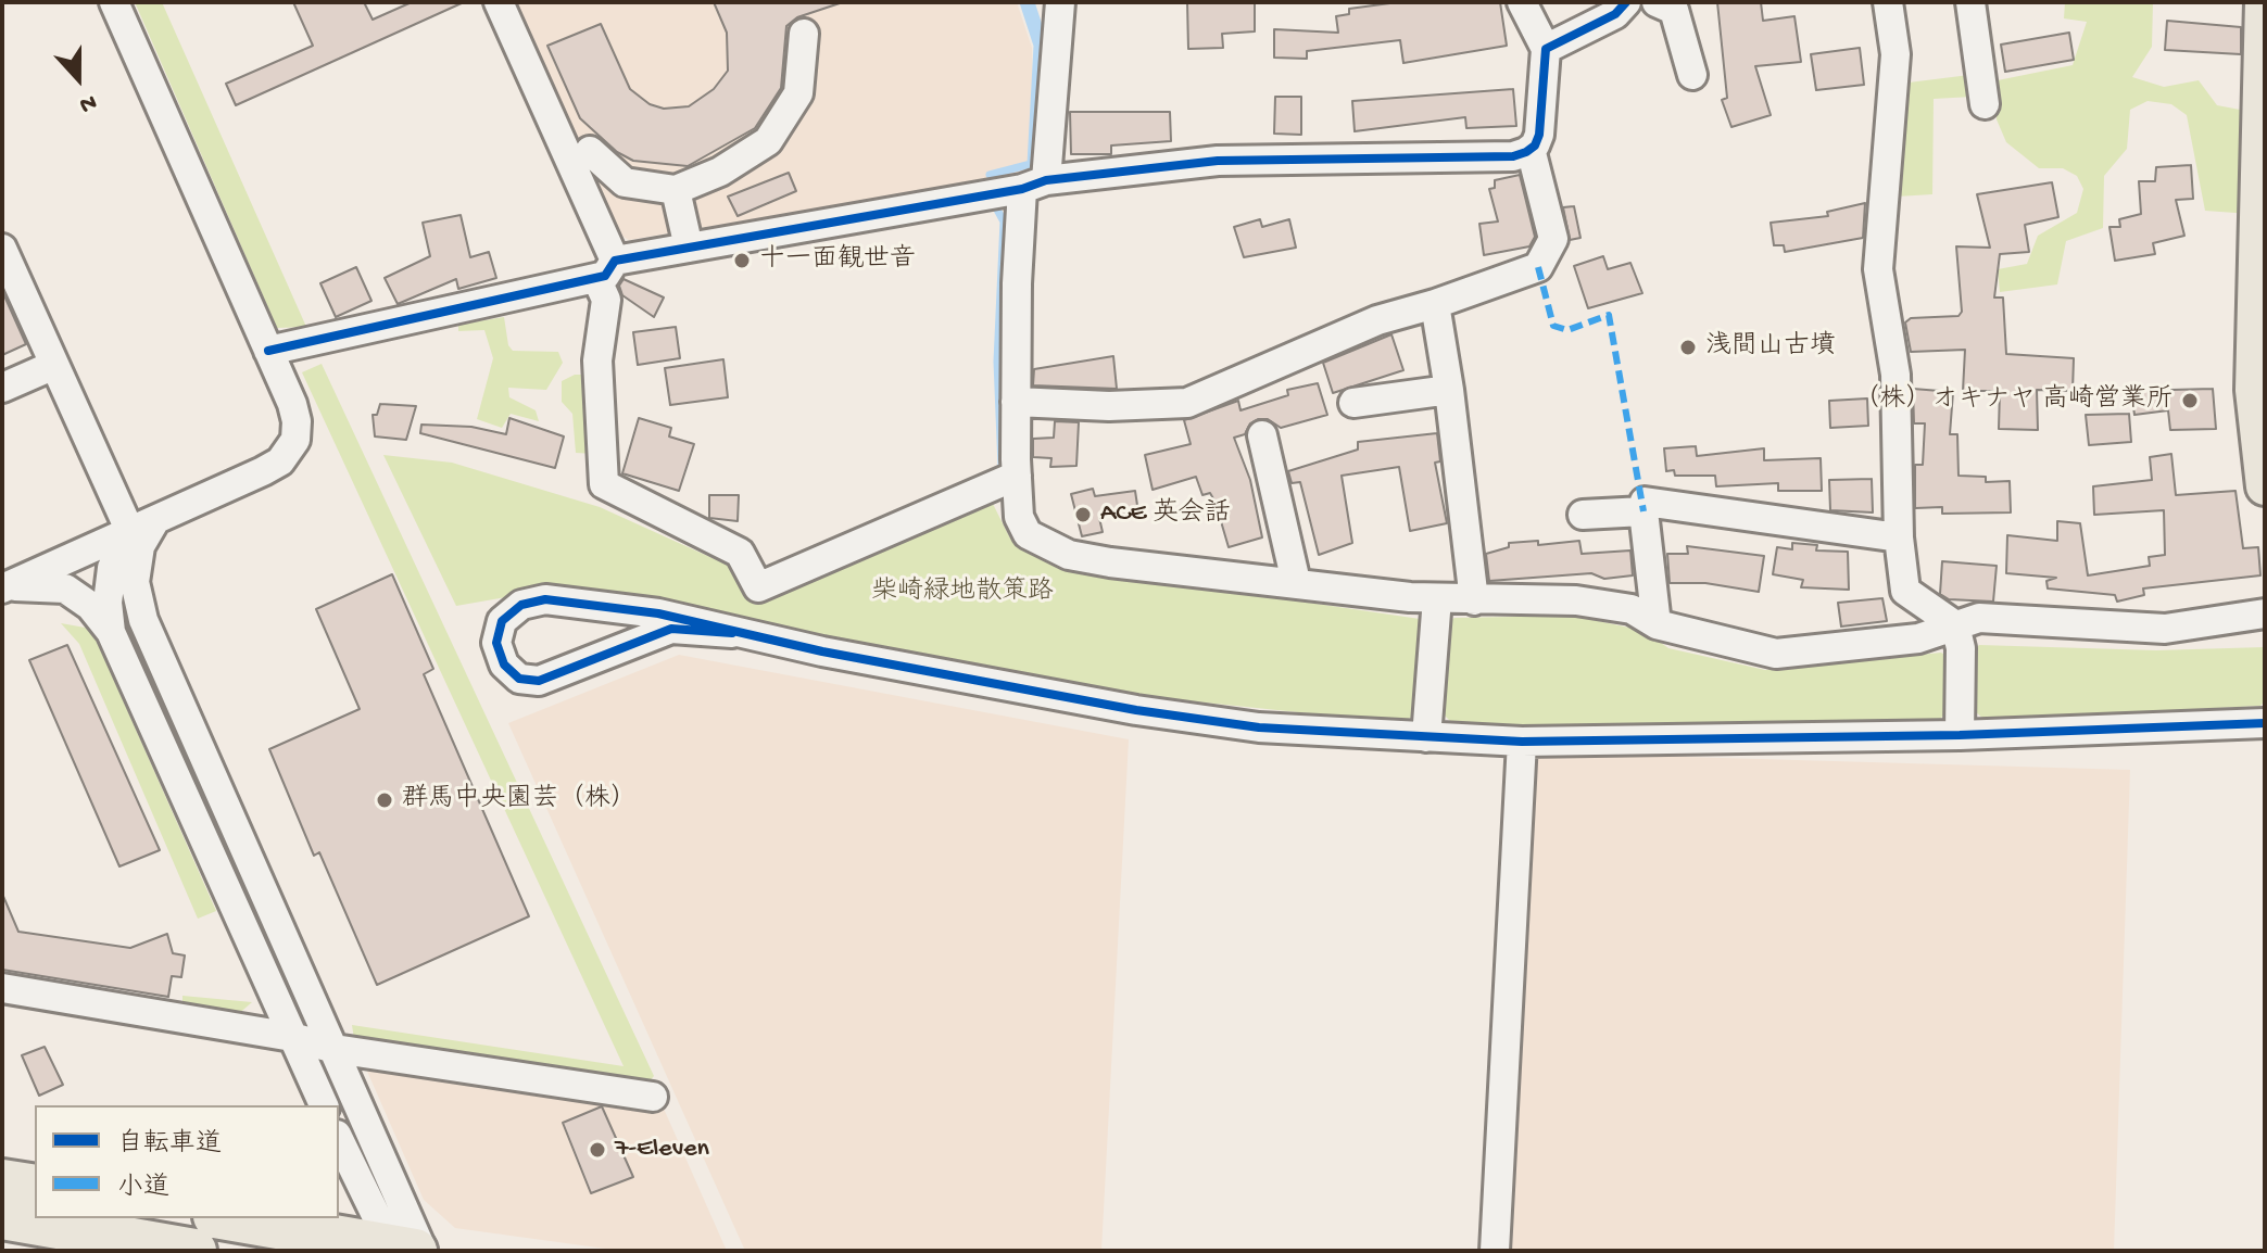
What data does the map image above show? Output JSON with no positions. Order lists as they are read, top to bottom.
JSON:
{
  "parks": ["柴崎緑地散策路"],
  "places": [
    "十一面観世音",
    "浅間山古墳",
    "（株）オキナヤ 高崎営業所",
    "ACE 英会話",
    "群馬中央園芸（株）",
    "7-Eleven"
  ],
  "legend": ["自転車道", "小道"],
  "north": "bottom"
}
